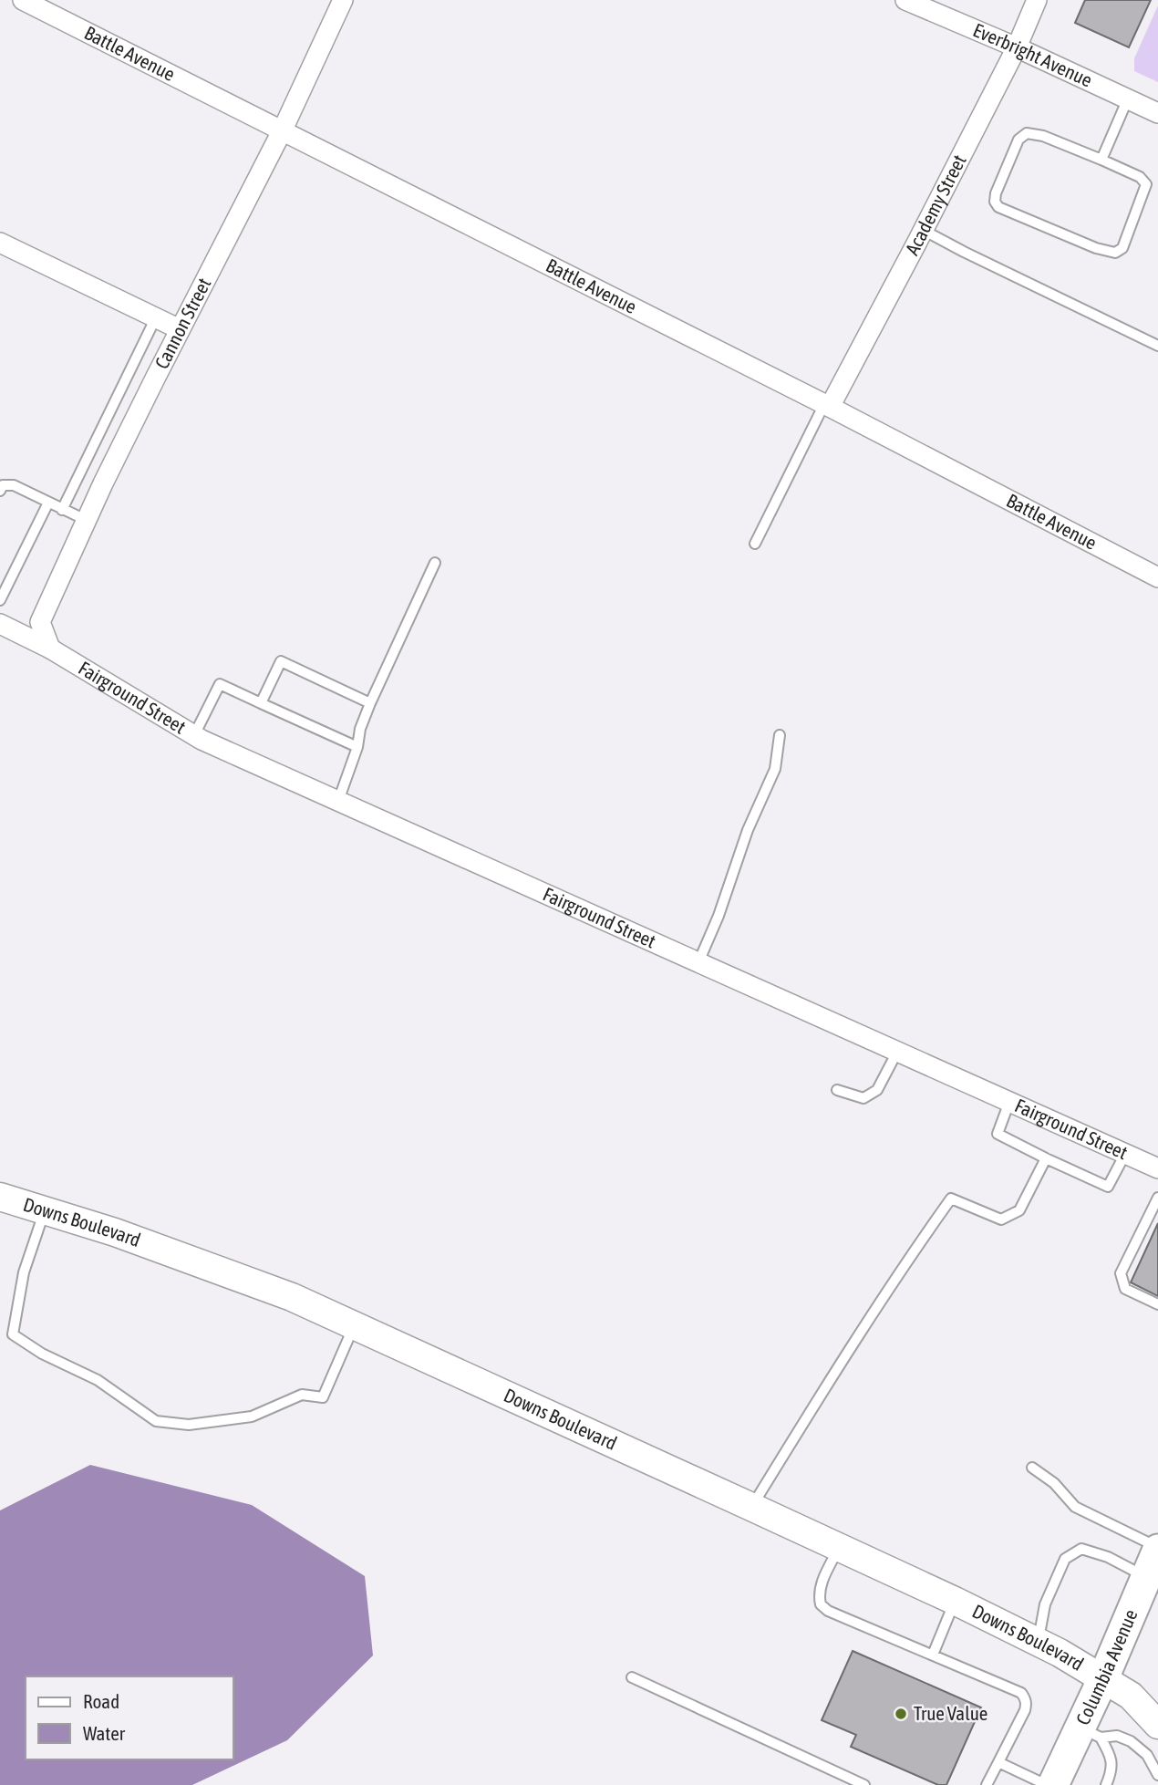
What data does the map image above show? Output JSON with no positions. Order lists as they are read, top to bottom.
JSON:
{
  "streets": {
    "main road": ["Columbia Avenue"],
    "street": [
      "Battle Avenue",
      "Everbright Avenue",
      "Academy Street",
      "Cannon Street",
      "Fairground Street",
      "Downs Boulevard"
    ]
  },
  "crossings": [
    ["Battle Avenue", "Academy Street"],
    ["Battle Avenue", "Cannon Street"],
    ["Everbright Avenue", "Academy Street"],
    ["Cannon Street", "Fairground Street"],
    ["Downs Boulevard", "Columbia Avenue"]
  ],
  "places": ["True Value"],
  "legend": ["Road", "Water"]
}
